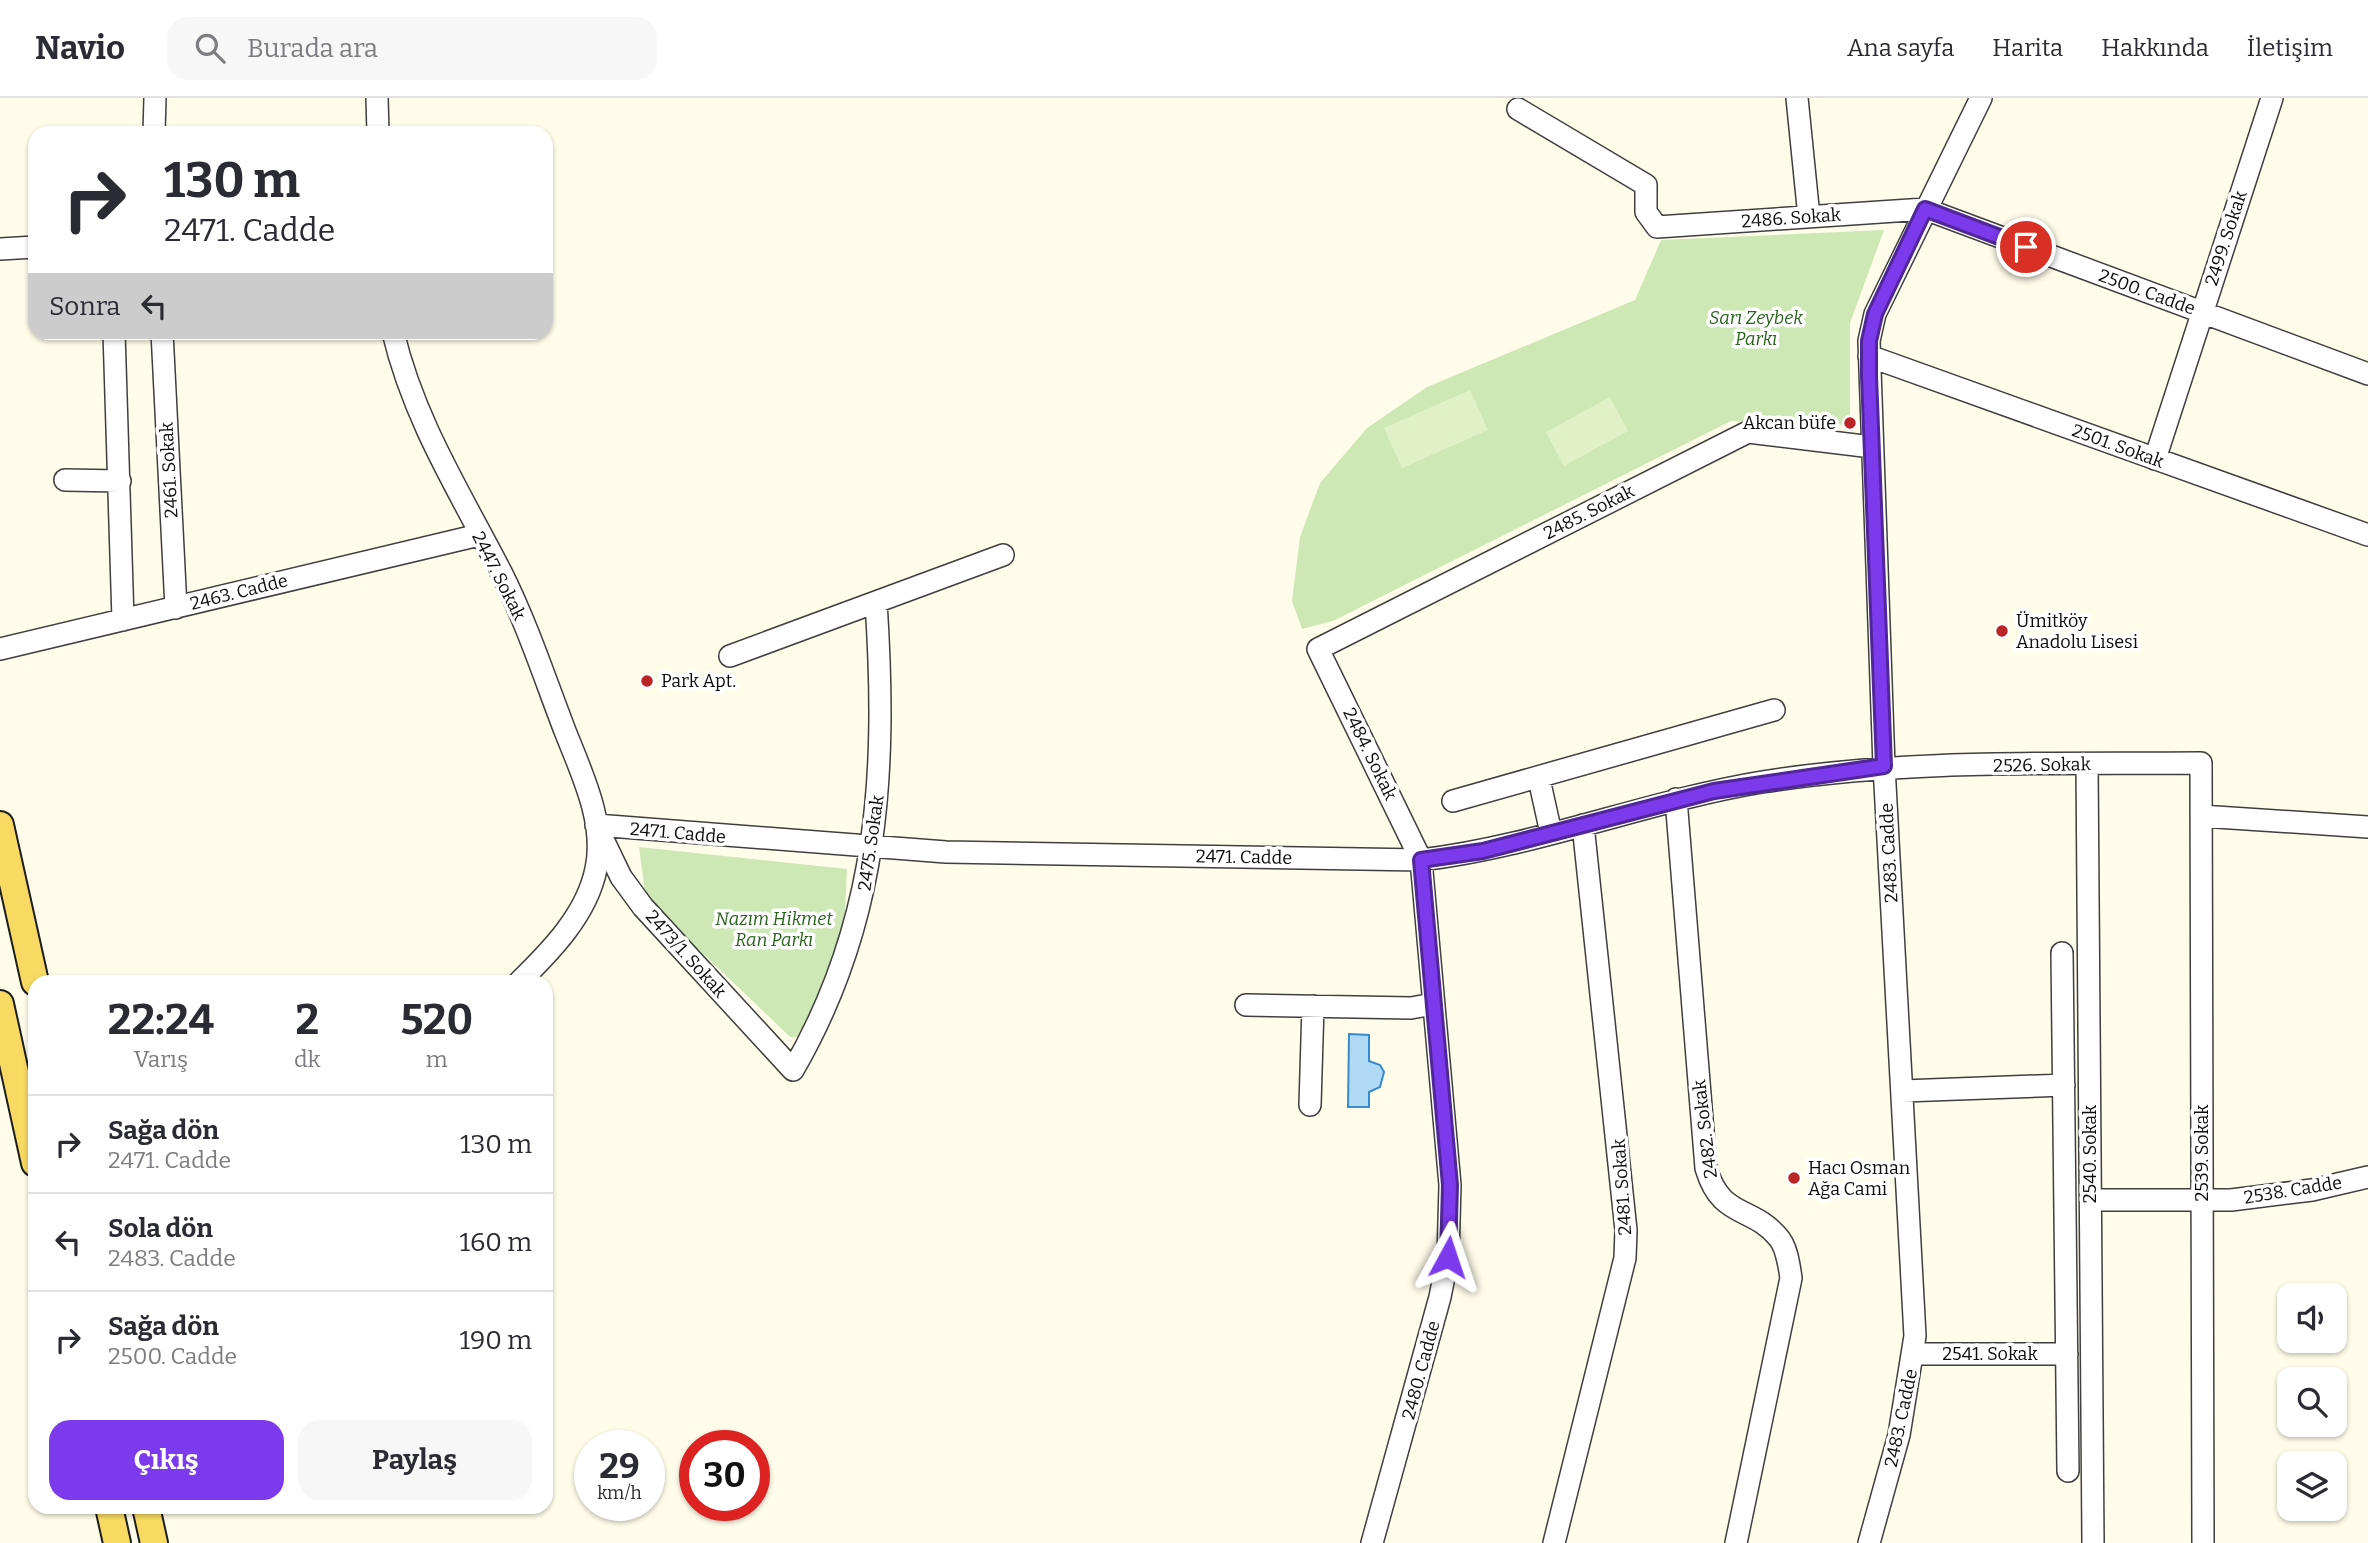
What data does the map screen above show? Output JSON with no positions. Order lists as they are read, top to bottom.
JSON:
{
  "streets": {
    "street": [
      "2486. Sokak",
      "2499. Sokak",
      "2500. Cadde",
      "2501. Sokak",
      "2461. Sokak",
      "2485. Sokak",
      "2447. Sokak",
      "2463. Cadde",
      "2484. Sokak",
      "2526. Sokak",
      "2471. Cadde",
      "2475. Sokak",
      "2483. Cadde",
      "2473/1. Sokak",
      "2482. Sokak",
      "2539. Sokak",
      "2540. Sokak",
      "2481. Sokak",
      "2538. Cadde",
      "2541. Sokak",
      "2480. Cadde"
    ]
  },
  "crossings": [
    ["2486. Sokak", "2500. Cadde"],
    ["2486. Sokak", "2483. Cadde"],
    ["2499. Sokak", "2500. Cadde"],
    ["2499. Sokak", "2501. Sokak"],
    ["2500. Cadde", "2483. Cadde"],
    ["2501. Sokak", "2483. Cadde"],
    ["2461. Sokak", "2463. Cadde"],
    ["2485. Sokak", "2484. Sokak"],
    ["2485. Sokak", "2483. Cadde"],
    ["2447. Sokak", "2463. Cadde"],
    ["2447. Sokak", "2471. Cadde"],
    ["2447. Sokak", "2473/1. Sokak"],
    ["2484. Sokak", "2471. Cadde"],
    ["2484. Sokak", "2480. Cadde"],
    ["2526. Sokak", "2471. Cadde"],
    ["2526. Sokak", "2483. Cadde"],
    ["2526. Sokak", "2539. Sokak"],
    ["2526. Sokak", "2540. Sokak"],
    ["2471. Cadde", "2475. Sokak"],
    ["2471. Cadde", "2483. Cadde"],
    ["2471. Cadde", "2473/1. Sokak"],
    ["2471. Cadde", "2482. Sokak"],
    ["2471. Cadde", "2481. Sokak"],
    ["2471. Cadde", "2480. Cadde"],
    ["2475. Sokak", "2473/1. Sokak"],
    ["2483. Cadde", "2541. Sokak"],
    ["2539. Sokak", "2538. Cadde"],
    ["2540. Sokak", "2538. Cadde"]
  ],
  "parks": ["Sarı Zeybek Parkı", "Nazım Hikmet Ran Parkı"],
  "places": [
    "Akcan büfe",
    "Ümitköy Anadolu Lisesi",
    "Park Apt.",
    "Hacı Osman Ağa Cami"
  ],
  "page": {
    "header": "Navio",
    "search": "Burada ara",
    "nav": [
      "Ana sayfa",
      "Harita",
      "Hakkında",
      "İletişim"
    ],
    "turn": ["130 m", "2471. Cadde"],
    "then": "Sonra",
    "eta": [
      "22:24",
      "Varış",
      "2",
      "dk",
      "520",
      "m"
    ],
    "list": [
      {
        "name": "Sağa dön",
        "note": "2471. Cadde",
        "value": "130 m"
      },
      {
        "name": "Sola dön",
        "note": "2483. Cadde",
        "value": "160 m"
      },
      {
        "name": "Sağa dön",
        "note": "2500. Cadde",
        "value": "190 m"
      }
    ],
    "buttons": ["Çıkış", "Paylaş"],
    "speed": "29 km/h",
    "limit": "30"
  }
}
